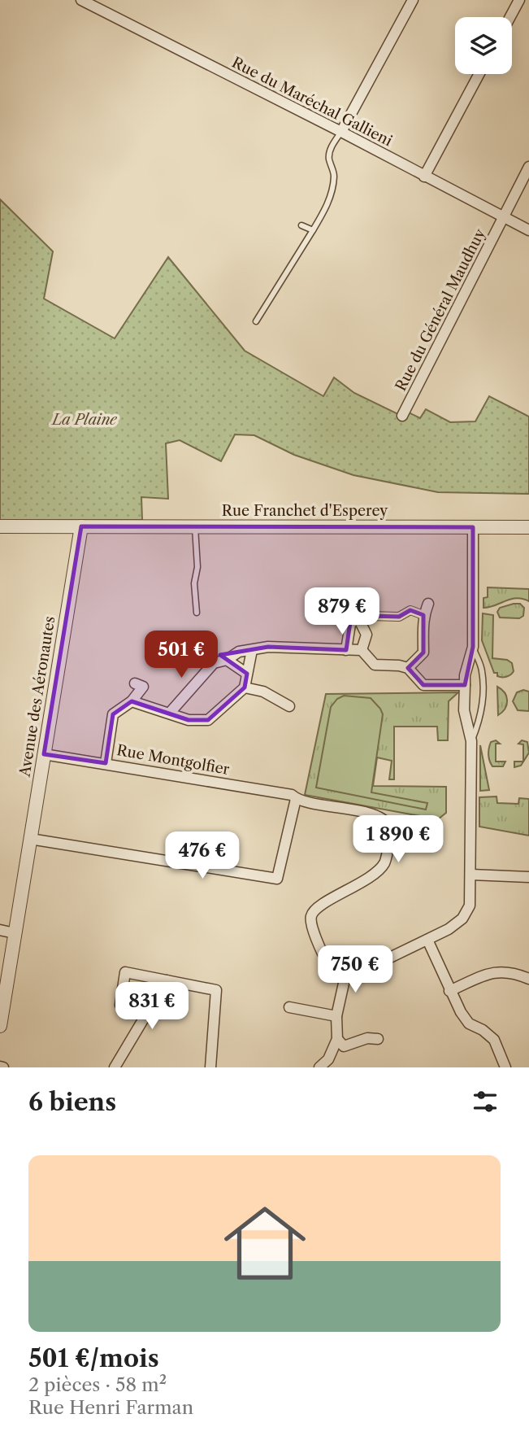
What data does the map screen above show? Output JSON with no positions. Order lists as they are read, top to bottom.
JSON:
{
  "streets": {
    "street": [
      "Rue du Maréchal Gallieni",
      "Rue du Général Maudhuy",
      "Rue Franchet d'Esperey",
      "Avenue des Aéronautes",
      "Rue Montgolfier"
    ]
  },
  "crossings": [
    ["Rue du Maréchal Gallieni", "Rue du Général Maudhuy"],
    ["Rue Franchet d'Esperey", "Avenue des Aéronautes"],
    ["Avenue des Aéronautes", "Rue Montgolfier"]
  ],
  "parks": ["La Plaine"],
  "page": {
    "price": [
      "879 €",
      "501 €",
      "1 890 €",
      "476 €",
      "750 €",
      "831 €"
    ],
    "heading": "6 biens",
    "list": [
      {
        "name": "501 €/mois",
        "note": "2 pièces · 58 m² · Rue Henri Farman"
      }
    ]
  }
}
